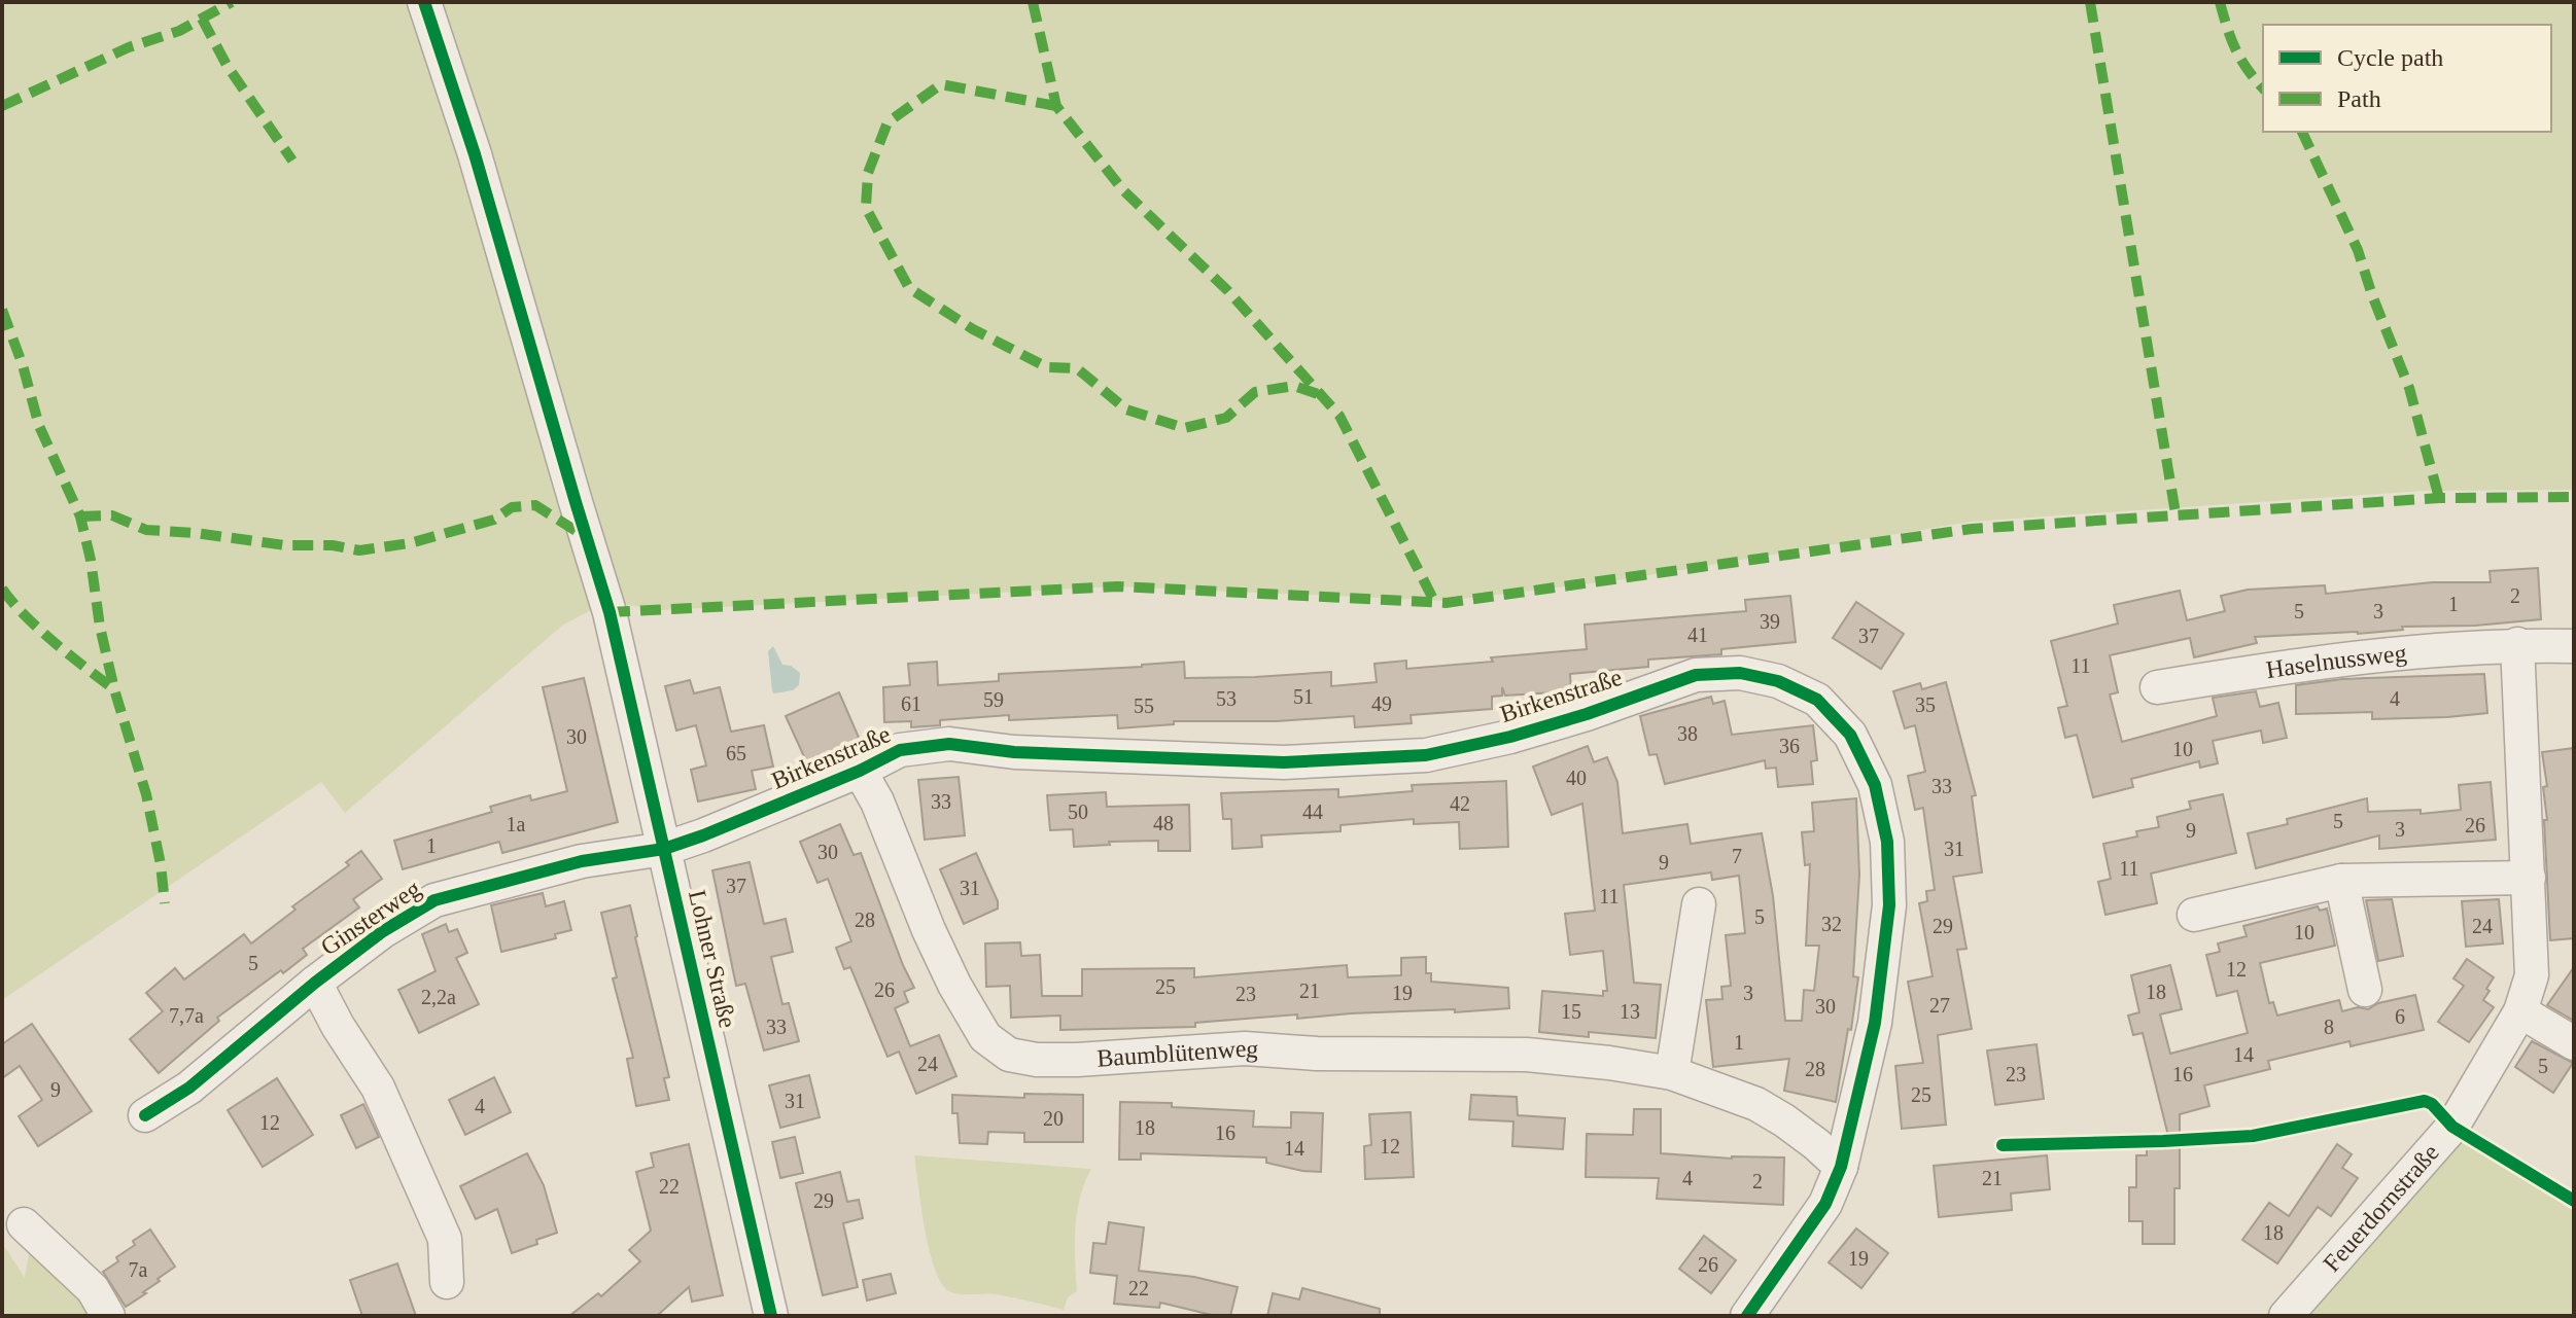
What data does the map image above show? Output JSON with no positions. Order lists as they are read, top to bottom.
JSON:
{
  "streets": {
    "street": [
      "Haselnussweg",
      "Birkenstraße",
      "Ginsterweg",
      "Lohner Straße",
      "Baumblütenweg",
      "Feuerdornstraße"
    ]
  },
  "crossings": [
    ["Haselnussweg", "Feuerdornstraße"],
    ["Birkenstraße", "Ginsterweg"],
    ["Birkenstraße", "Lohner Straße"],
    ["Birkenstraße", "Baumblütenweg"],
    ["Ginsterweg", "Lohner Straße"]
  ],
  "house_numbers": [
    "2",
    "1",
    "5",
    "3",
    "39",
    "41",
    "37",
    "11",
    "51",
    "53",
    "4",
    "59",
    "61",
    "49",
    "35",
    "55",
    "38",
    "30",
    "36",
    "10",
    "65",
    "40",
    "33",
    "33",
    "42",
    "50",
    "44",
    "5",
    "48",
    "1a",
    "26",
    "3",
    "9",
    "1",
    "31",
    "30",
    "7",
    "9",
    "11",
    "37",
    "31",
    "11",
    "5",
    "28",
    "32",
    "29",
    "24",
    "10",
    "5",
    "12",
    "25",
    "26",
    "21",
    "18",
    "19",
    "3",
    "23",
    "2,2a",
    "27",
    "30",
    "15",
    "13",
    "7,7a",
    "6",
    "33",
    "8",
    "1",
    "14",
    "24",
    "5",
    "28",
    "23",
    "16",
    "9",
    "25",
    "31",
    "4",
    "20",
    "12",
    "18",
    "16",
    "12",
    "14",
    "4",
    "21",
    "2",
    "22",
    "29",
    "18",
    "19",
    "26",
    "7a",
    "22"
  ],
  "legend": ["Cycle path", "Path"]
}
